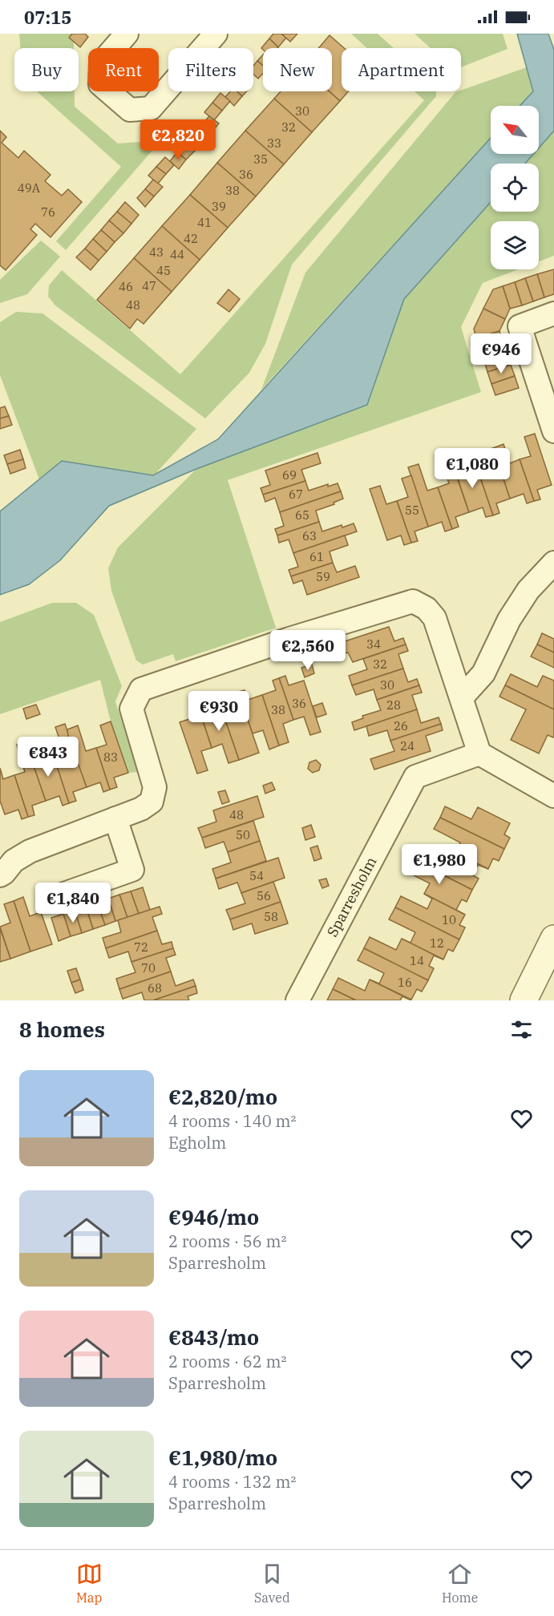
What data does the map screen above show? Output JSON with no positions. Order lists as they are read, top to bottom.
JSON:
{
  "streets": {
    "street": ["Sparresholm"]
  },
  "house_numbers": [
    "30",
    "32",
    "33",
    "35",
    "36",
    "49A",
    "38",
    "39",
    "76",
    "41",
    "42",
    "43",
    "44",
    "45",
    "47",
    "46",
    "48",
    "69",
    "67",
    "55",
    "65",
    "63",
    "61",
    "59",
    "34",
    "32",
    "30",
    "36",
    "28",
    "38",
    "26",
    "24",
    "83",
    "48",
    "50",
    "54",
    "56",
    "58",
    "10",
    "12",
    "72",
    "14",
    "70",
    "16",
    "68"
  ],
  "north": "top left",
  "page": {
    "status": "07:15",
    "chip": [
      "Buy",
      "Rent",
      "Filters",
      "New",
      "Apartment"
    ],
    "price": [
      "€2,820",
      "€946",
      "€1,080",
      "€2,560",
      "€930",
      "€843",
      "€1,980",
      "€1,840"
    ],
    "heading": "8 homes",
    "list": [
      {
        "name": "€2,820/mo",
        "note": "4 rooms · 140 m² · Egholm"
      },
      {
        "name": "€946/mo",
        "note": "2 rooms · 56 m² · Sparresholm"
      },
      {
        "name": "€843/mo",
        "note": "2 rooms · 62 m² · Sparresholm"
      },
      {
        "name": "€1,980/mo",
        "note": "4 rooms · 132 m² · Sparresholm"
      }
    ],
    "tabs": ["Map", "Saved", "Home"]
  }
}
